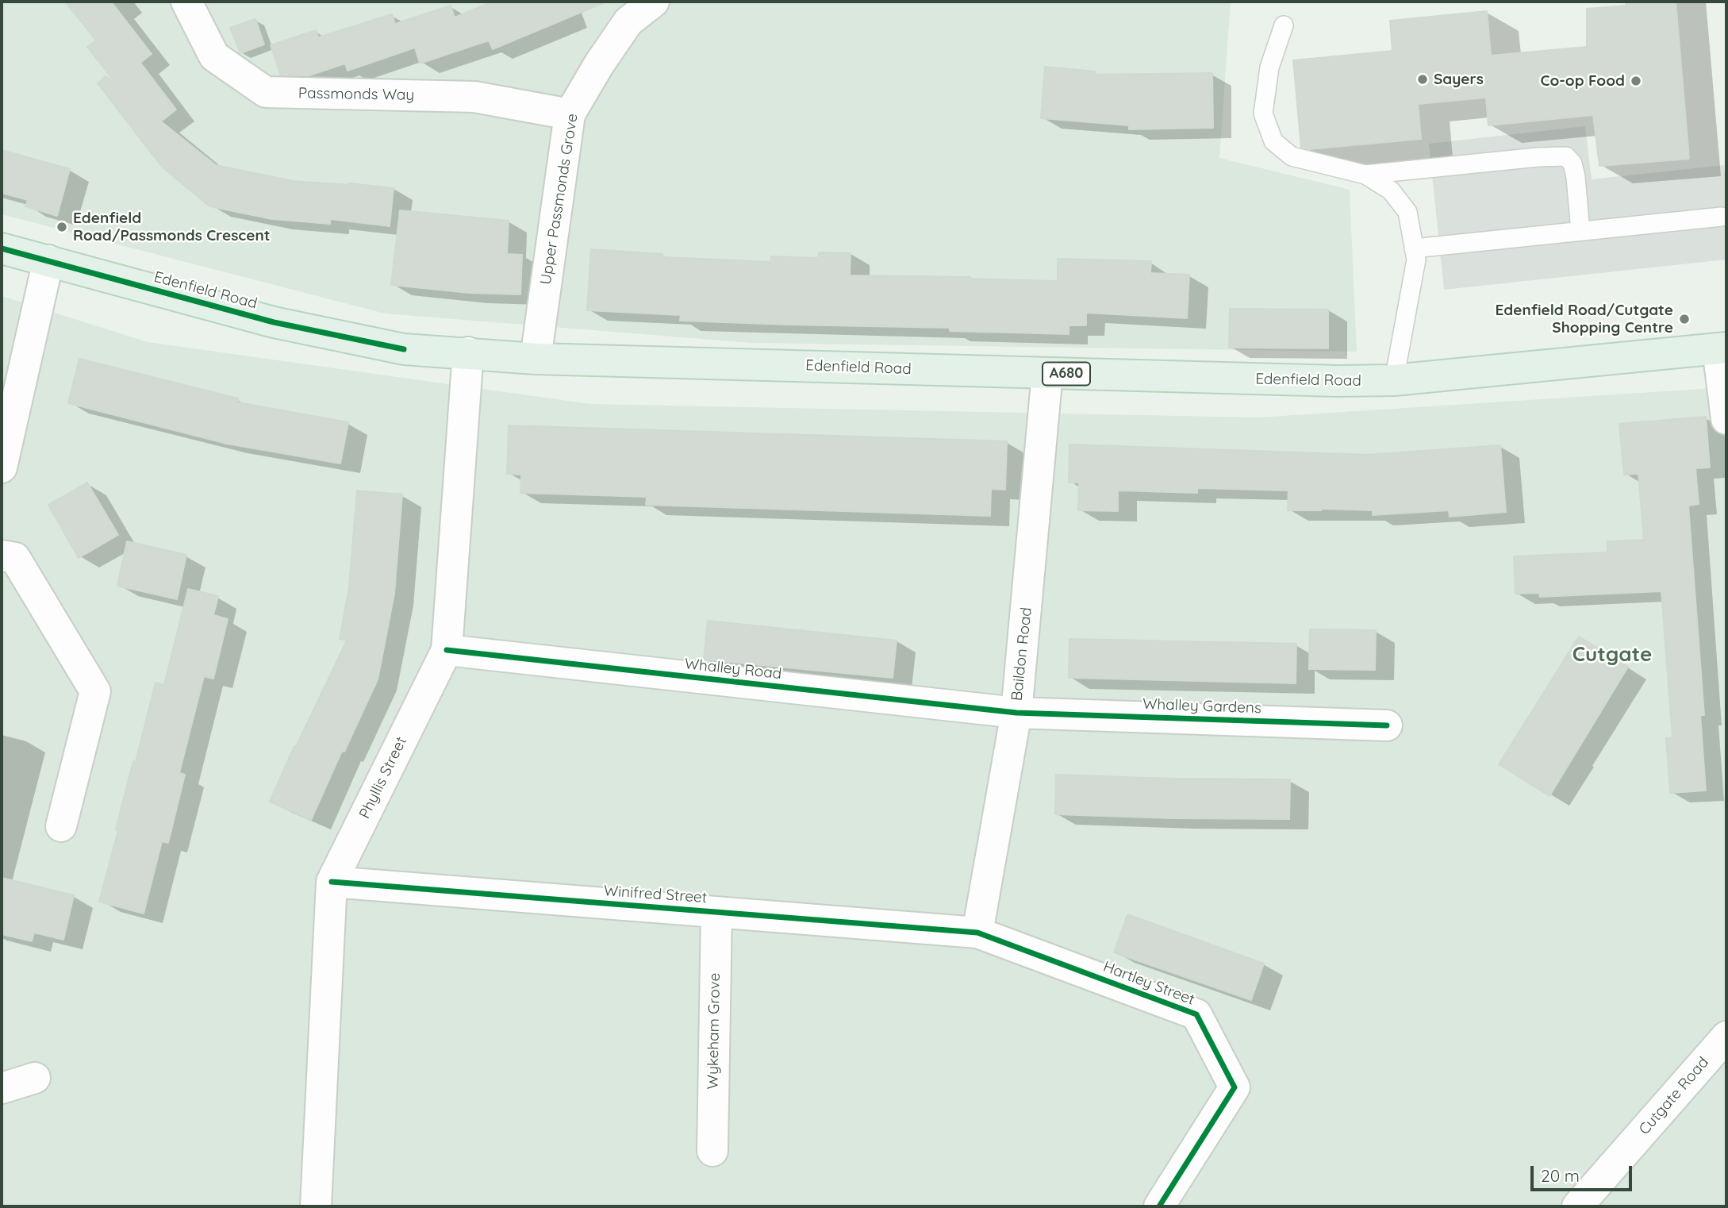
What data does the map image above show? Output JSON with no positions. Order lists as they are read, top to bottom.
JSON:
{
  "streets": {
    "main road": ["Edenfield Road", "A680"],
    "street": [
      "Passmonds Way",
      "Upper Passmonds Grove",
      "Baildon Road",
      "Whalley Road",
      "Whalley Gardens",
      "Phyllis Street",
      "Winifred Street",
      "Hartley Street",
      "Wykeham Grove",
      "Cutgate Road"
    ]
  },
  "crossings": [
    ["Passmonds Way", "Upper Passmonds Grove"],
    ["Upper Passmonds Grove", "Edenfield Road"],
    ["Edenfield Road", "Baildon Road"],
    ["Edenfield Road", "Phyllis Street"],
    ["Baildon Road", "Whalley Road"],
    ["Baildon Road", "Whalley Gardens"],
    ["Baildon Road", "Winifred Street"],
    ["Baildon Road", "Hartley Street"],
    ["Whalley Road", "Whalley Gardens"],
    ["Whalley Road", "Phyllis Street"],
    ["Phyllis Street", "Winifred Street"],
    ["Winifred Street", "Hartley Street"],
    ["Winifred Street", "Wykeham Grove"]
  ],
  "districts": ["Cutgate"],
  "places": [
    "Sayers",
    "Co-op Food",
    "Edenfield Road/Passmonds Crescent",
    "Edenfield Road/Cutgate Shopping Centre"
  ],
  "scale_bar": "20 m"
}
